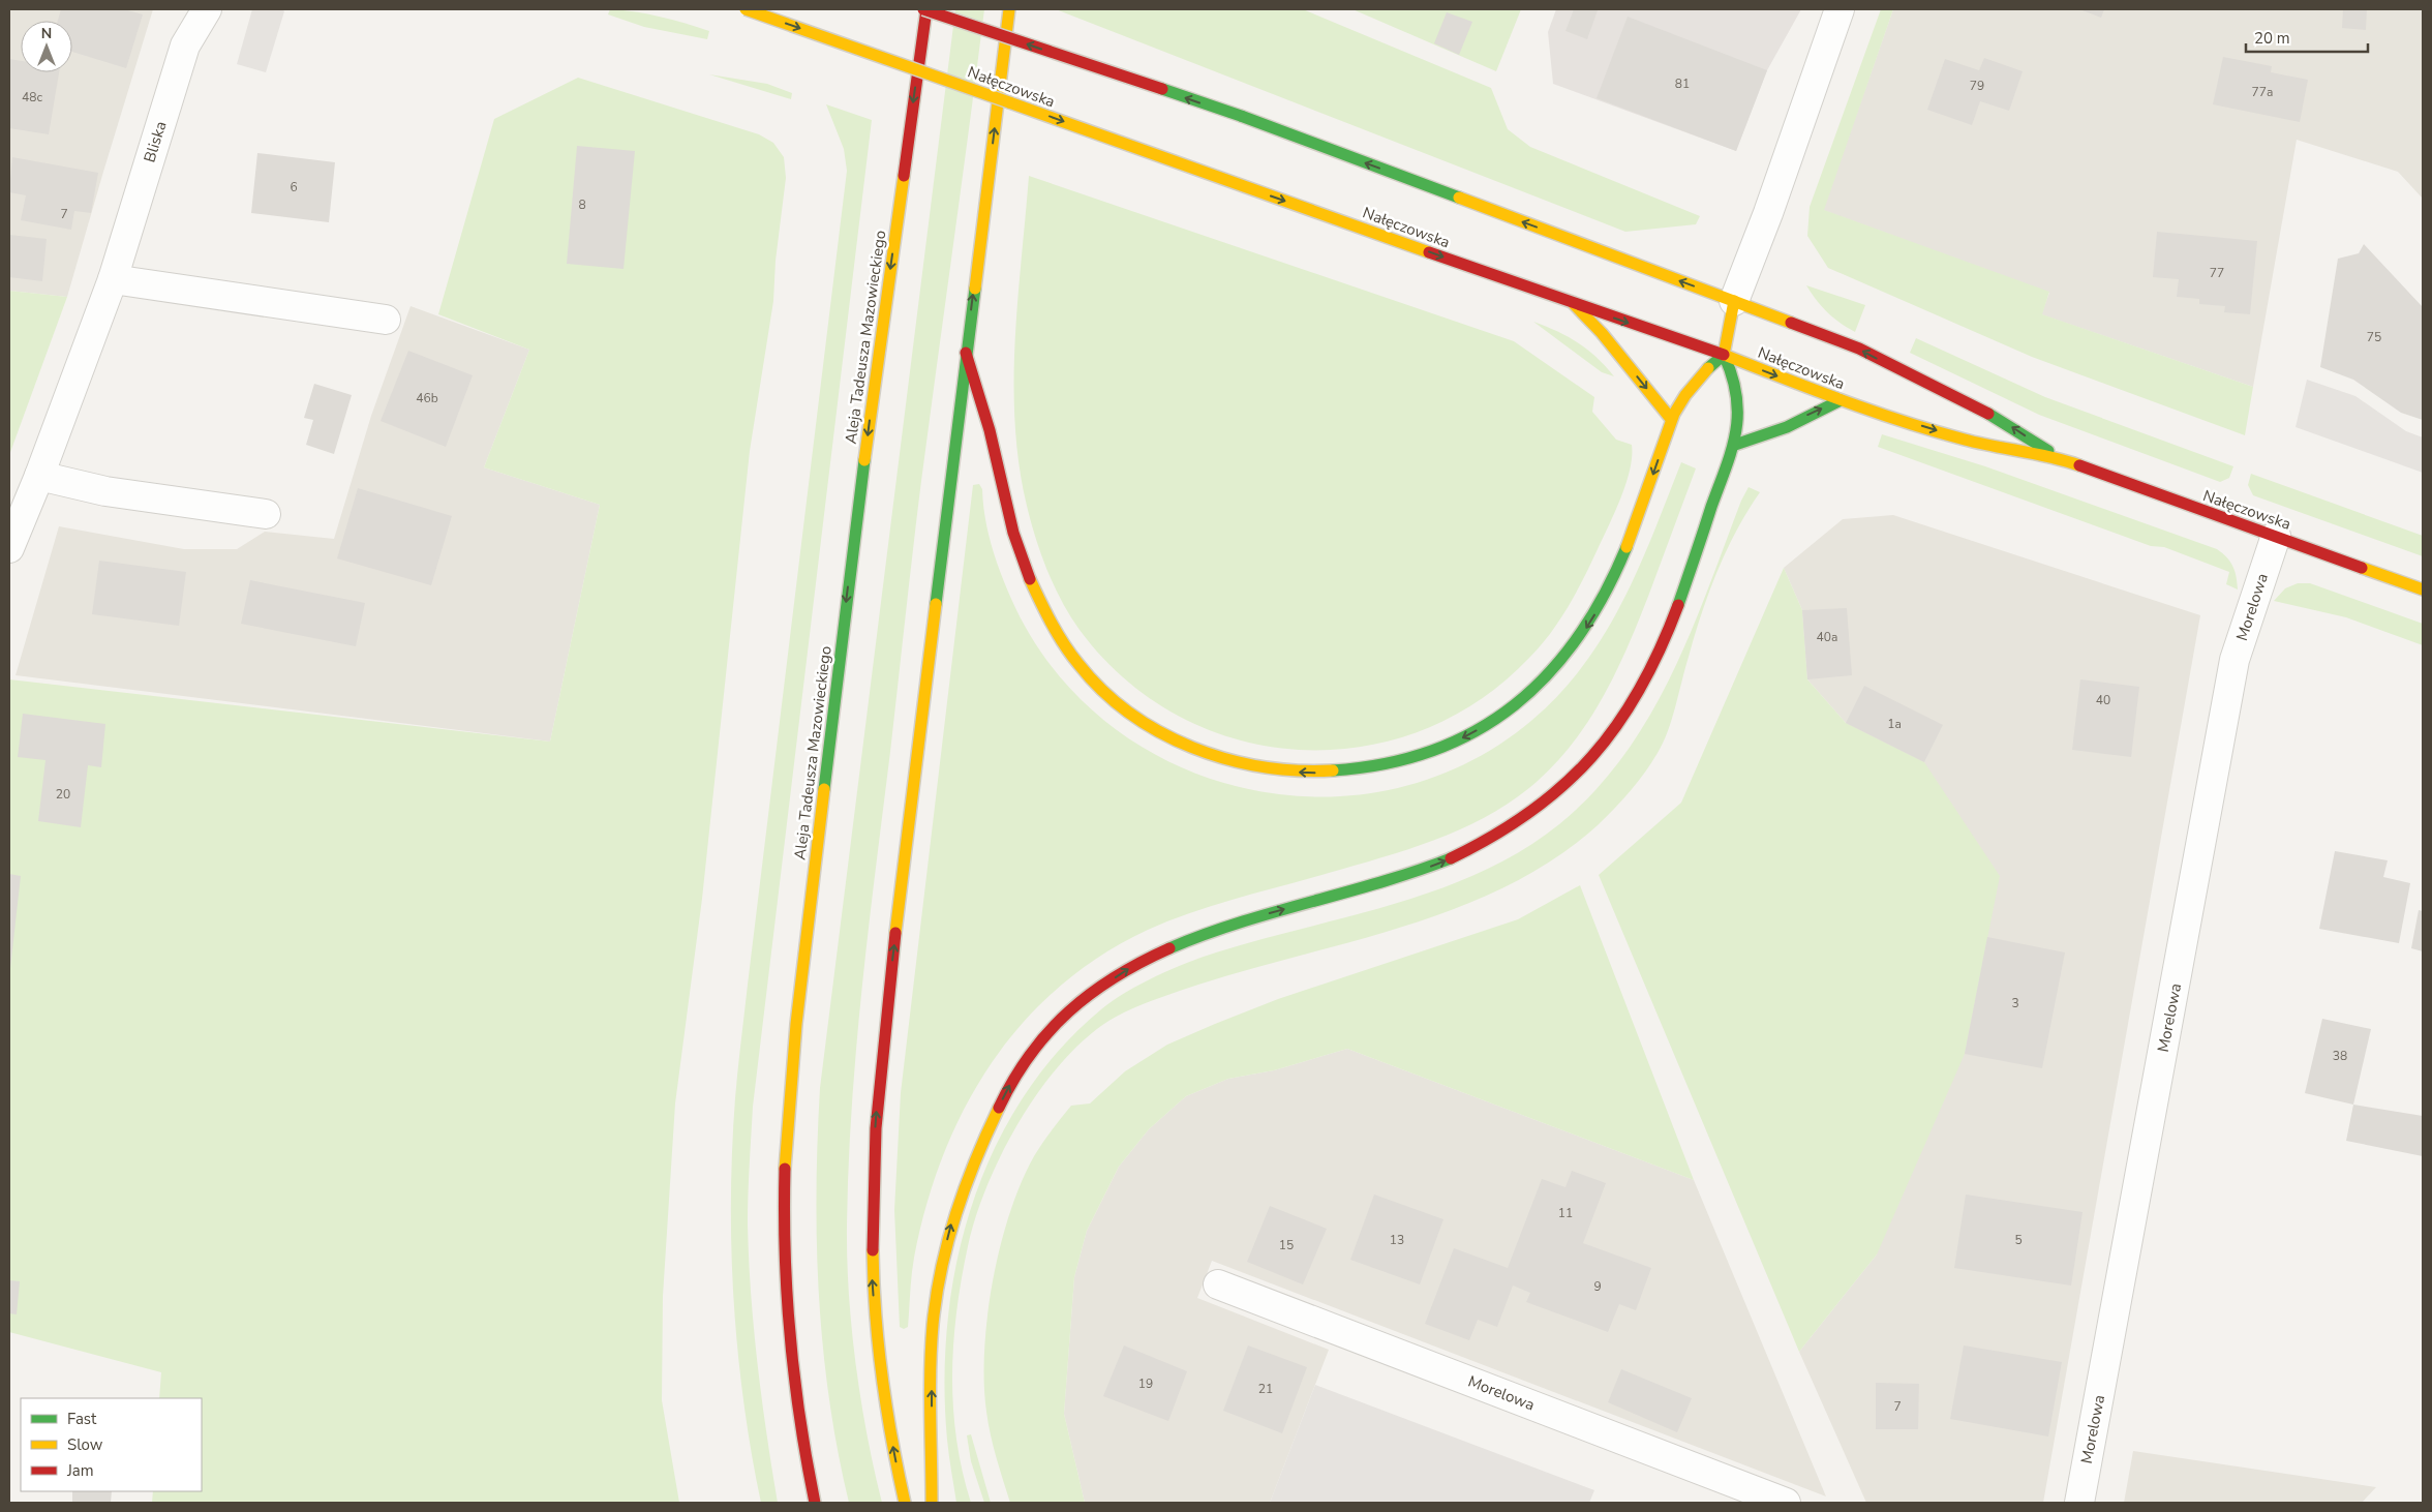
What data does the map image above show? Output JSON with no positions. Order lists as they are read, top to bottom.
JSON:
{
  "streets": {
    "main road": ["Nałęczowska", "Aleja Tadeusza Mazowieckiego"],
    "street": ["Bliska", "Morelowa"]
  },
  "crossings": [
    ["Nałęczowska", "Aleja Tadeusza Mazowieckiego"],
    ["Nałęczowska", "Morelowa"]
  ],
  "house_numbers": [
    "81",
    "79",
    "77a",
    "48c",
    "6",
    "8",
    "7",
    "77",
    "75",
    "46b",
    "40a",
    "40",
    "1a",
    "20",
    "3",
    "38",
    "11",
    "13",
    "5",
    "15",
    "9",
    "19",
    "21",
    "7"
  ],
  "legend": ["Fast", "Slow", "Jam"],
  "scale_bar": "20 m",
  "north": "top"
}
